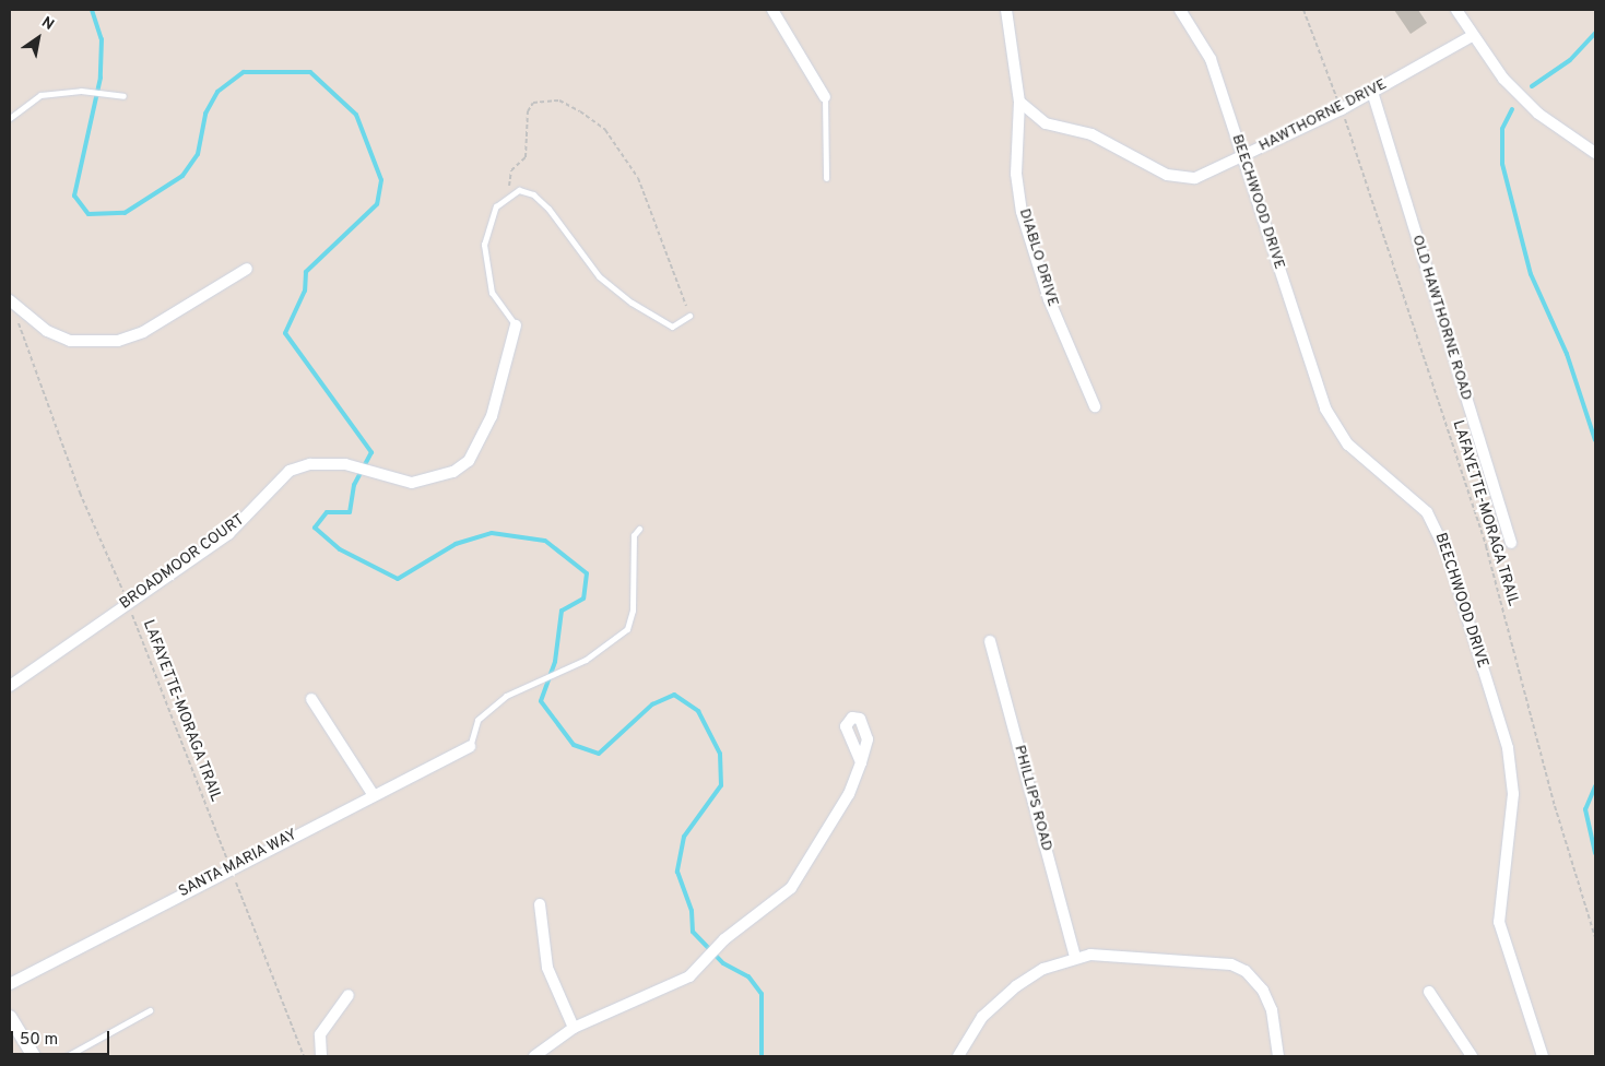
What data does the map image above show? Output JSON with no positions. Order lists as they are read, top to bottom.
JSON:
{
  "streets": {
    "street": [
      "HAWTHORNE DRIVE",
      "BEECHWOOD DRIVE",
      "DIABLO DRIVE",
      "OLD HAWTHORNE ROAD",
      "BROADMOOR COURT",
      "PHILLIPS ROAD",
      "SANTA MARIA WAY"
    ],
    "path": ["LAFAYETTE-MORAGA TRAIL"]
  },
  "crossings": [
    ["HAWTHORNE DRIVE", "BEECHWOOD DRIVE"],
    ["HAWTHORNE DRIVE", "DIABLO DRIVE"],
    ["HAWTHORNE DRIVE", "OLD HAWTHORNE ROAD"],
    ["HAWTHORNE DRIVE", "LAFAYETTE-MORAGA TRAIL"],
    ["LAFAYETTE-MORAGA TRAIL", "BROADMOOR COURT"],
    ["LAFAYETTE-MORAGA TRAIL", "SANTA MARIA WAY"]
  ],
  "scale_bar": "50 m",
  "north": "top right"
}
